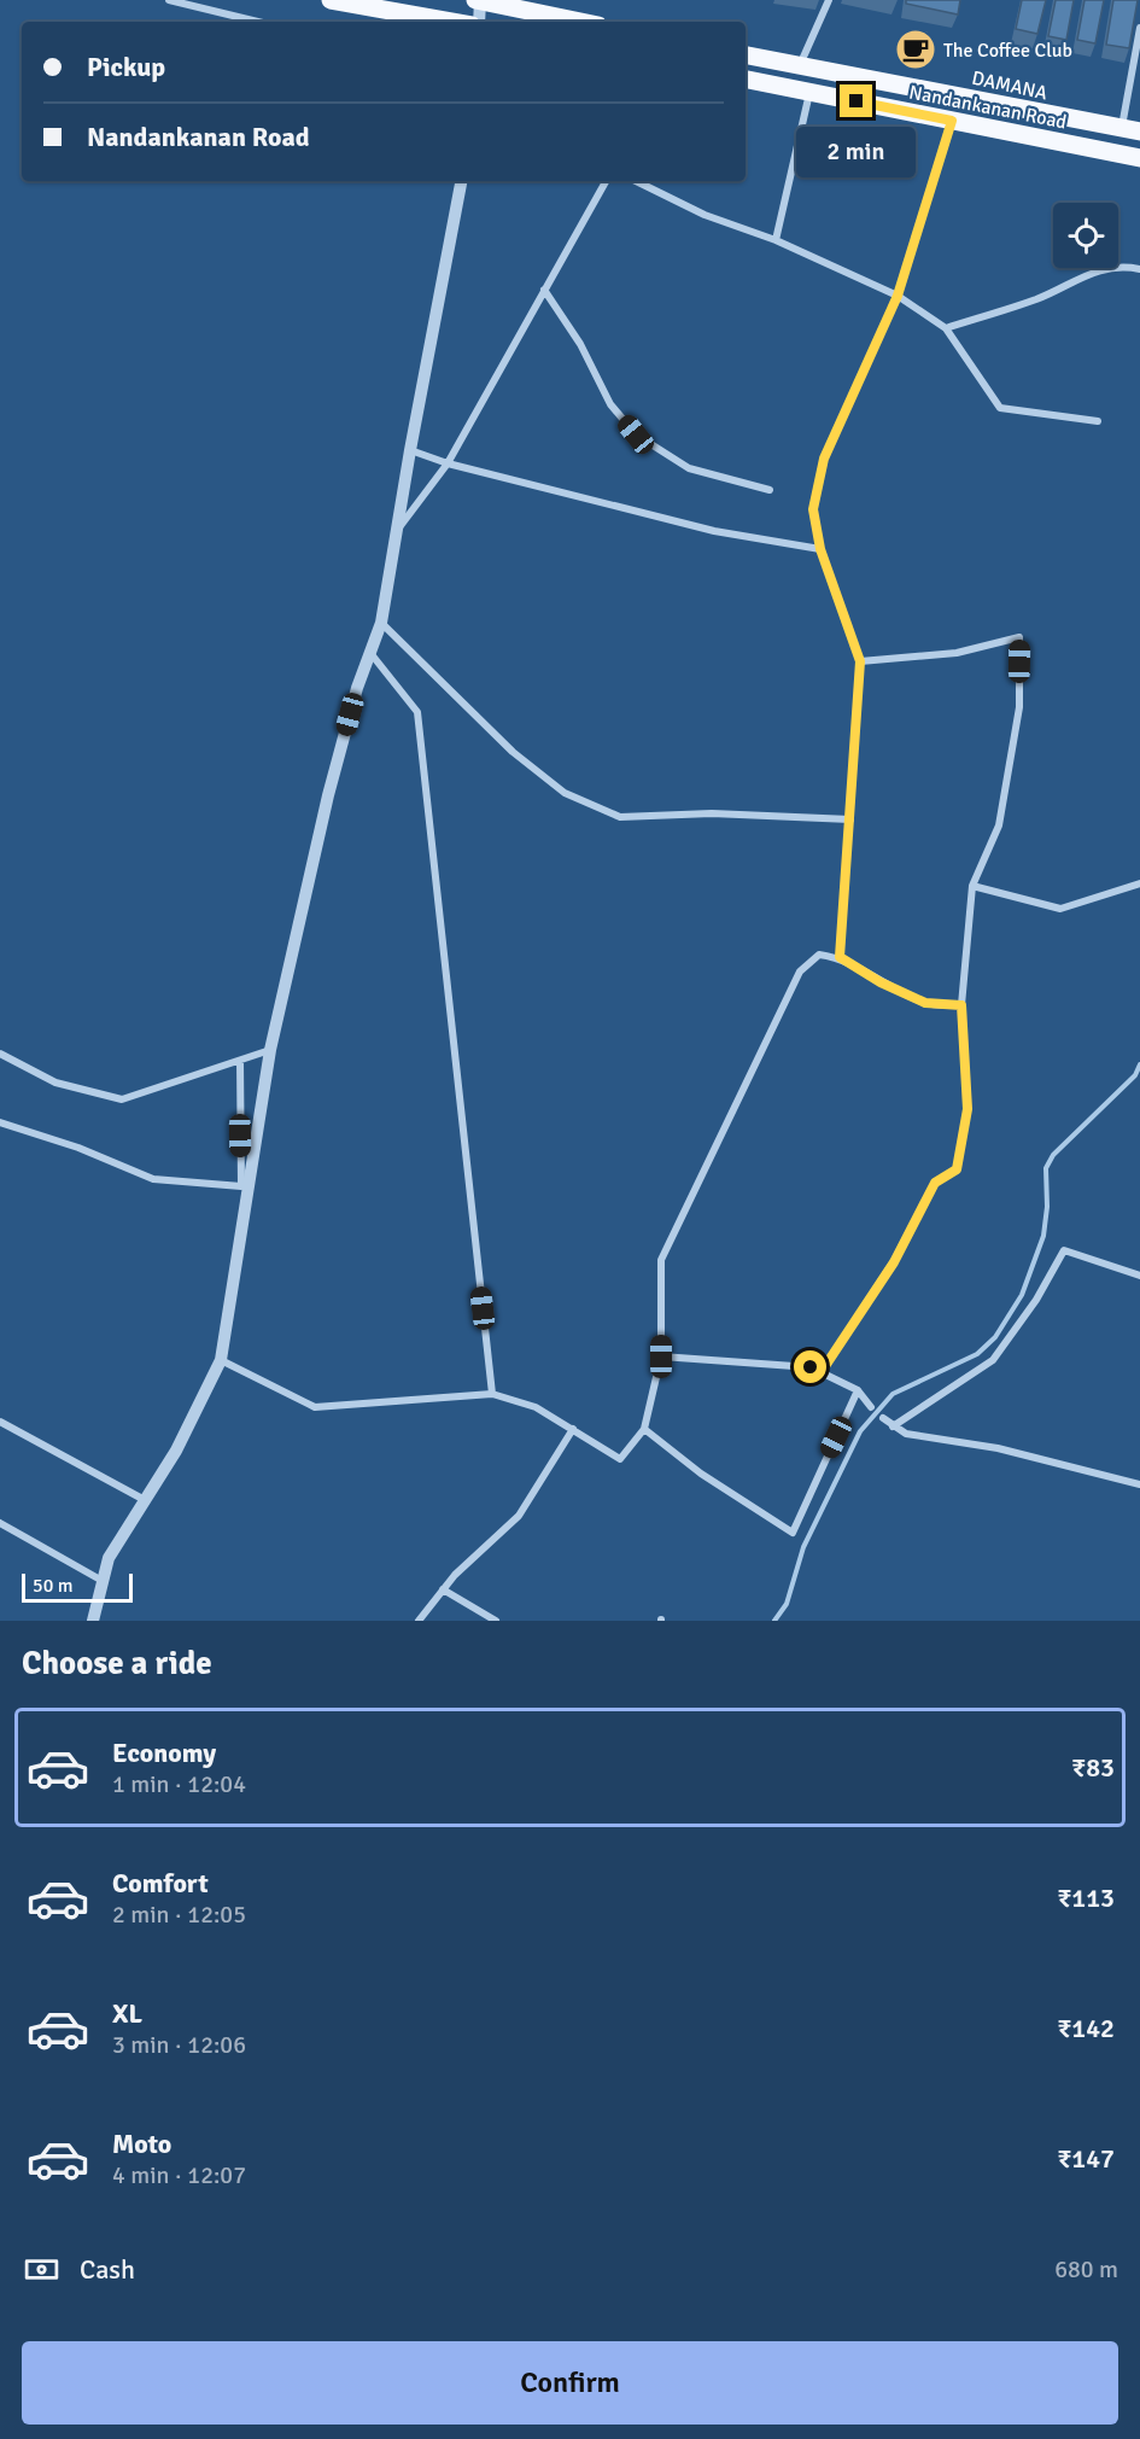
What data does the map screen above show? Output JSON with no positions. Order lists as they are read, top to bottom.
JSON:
{
  "streets": {
    "main road": ["DAMANA", "Nandankanan Road"]
  },
  "places": {
    "cafe": ["The Coffee Club"]
  },
  "scale_bar": "50 m",
  "page": {
    "banner": ["Pickup", "Nandankanan Road"],
    "bubble": "2 min",
    "scale": "50 m",
    "heading": "Choose a ride",
    "list": [
      {
        "name": "Economy",
        "note": "1 min · 12:04",
        "value": "₹83"
      },
      {
        "name": "Comfort",
        "note": "2 min · 12:05",
        "value": "₹113"
      },
      {
        "name": "XL",
        "note": "3 min · 12:06",
        "value": "₹142"
      },
      {
        "name": "Moto",
        "note": "4 min · 12:07",
        "value": "₹147"
      }
    ],
    "pay": ["Cash", "680 m"],
    "buttons": "Confirm"
  }
}
